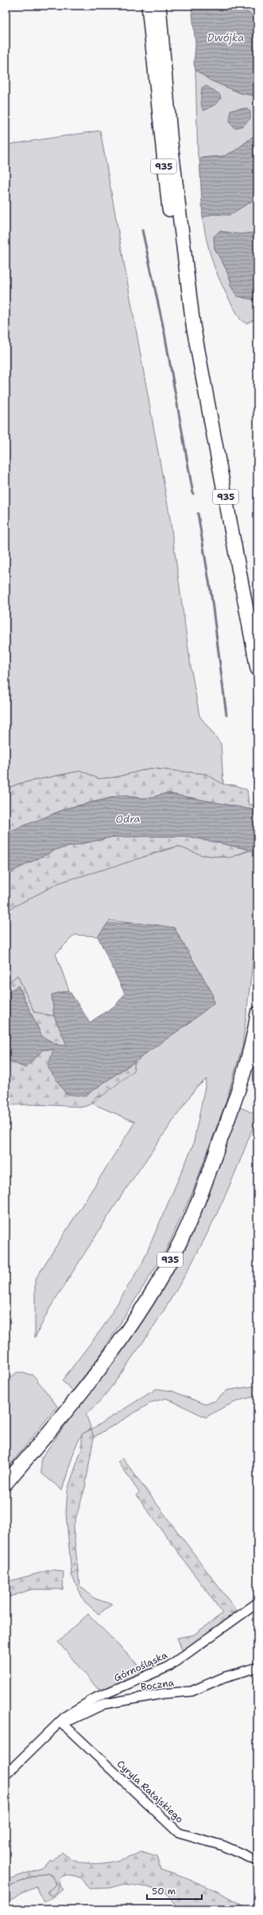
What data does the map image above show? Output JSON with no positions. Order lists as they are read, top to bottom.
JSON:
{
  "streets": {
    "main road": ["935"],
    "street": ["Górnośląska", "Boczna", "Cyryla Ratajskiego"]
  },
  "crossings": [
    ["Górnośląska", "Boczna"],
    ["Górnośląska", "Cyryla Ratajskiego"],
    ["Boczna", "Cyryla Ratajskiego"]
  ],
  "water": ["Dwójka", "Odra"],
  "scale_bar": "50 m"
}
